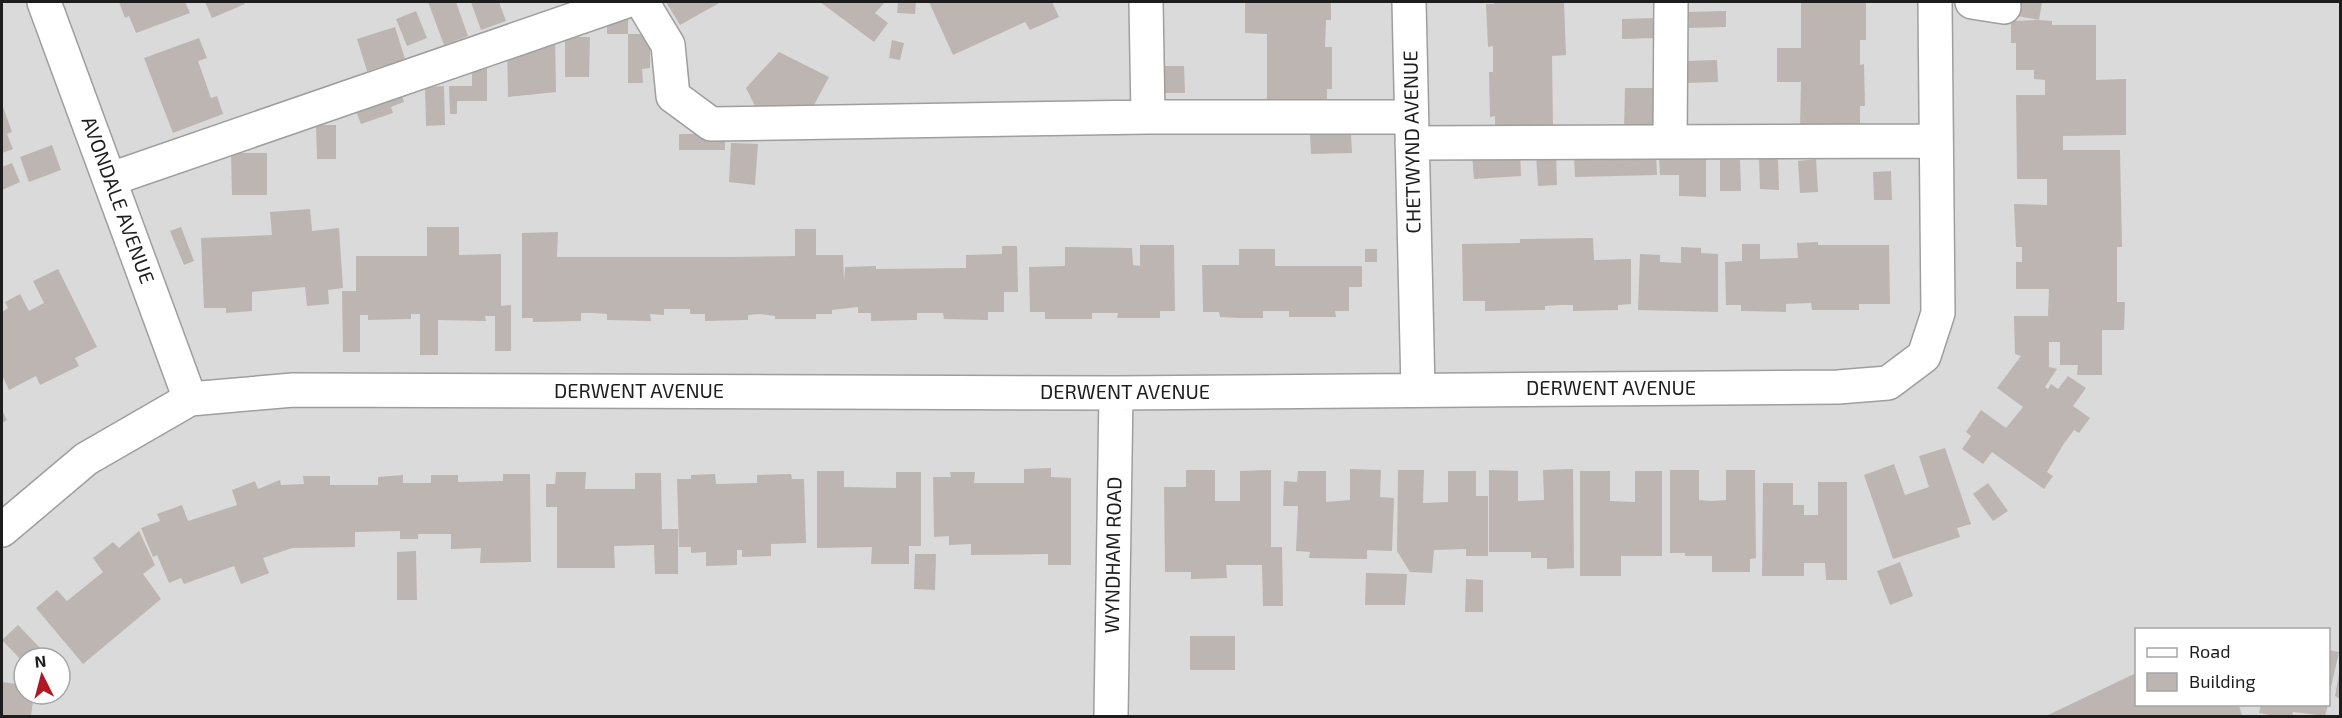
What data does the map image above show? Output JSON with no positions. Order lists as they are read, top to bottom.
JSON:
{
  "streets": {
    "street": [
      "CHETWYND AVENUE",
      "AVONDALE AVENUE",
      "DERWENT AVENUE",
      "WYNDHAM ROAD"
    ]
  },
  "crossings": [
    ["CHETWYND AVENUE", "DERWENT AVENUE"],
    ["AVONDALE AVENUE", "DERWENT AVENUE"],
    ["DERWENT AVENUE", "WYNDHAM ROAD"]
  ],
  "legend": ["Road", "Building"],
  "north": "top"
}
